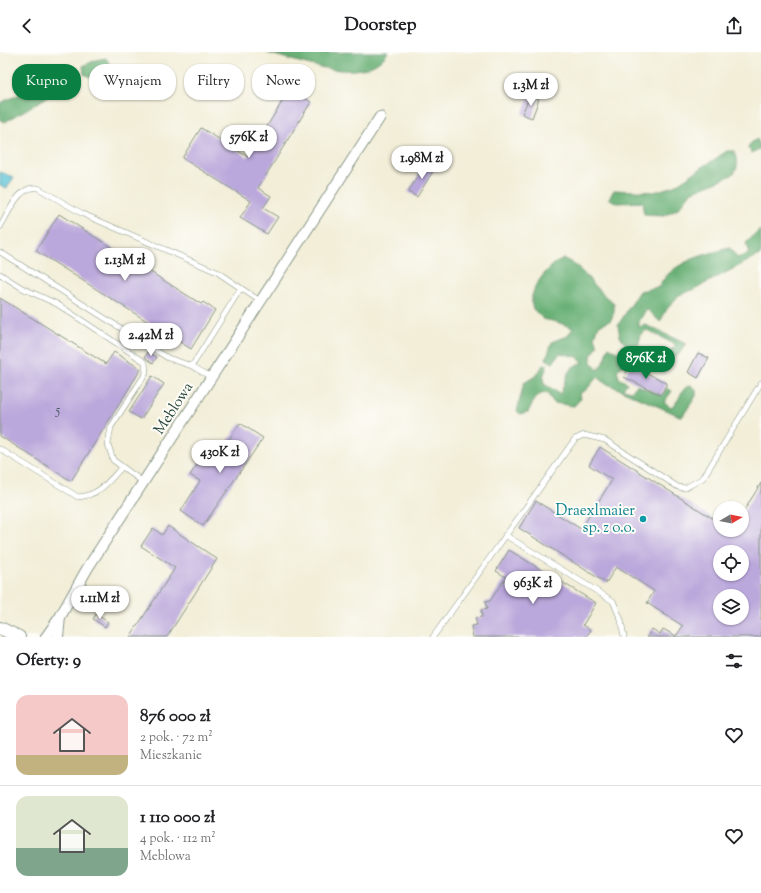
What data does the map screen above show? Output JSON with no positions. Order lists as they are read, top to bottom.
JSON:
{
  "streets": {
    "street": ["Meblowa"]
  },
  "places": ["Draexlmaier sp. z o.o."],
  "house_numbers": ["5"],
  "north": "right",
  "page": {
    "header": "Doorstep",
    "chip": [
      "Kupno",
      "Wynajem",
      "Filtry",
      "Nowe"
    ],
    "price": [
      "1.3M zł",
      "576K zł",
      "1.98M zł",
      "1.13M zł",
      "2.42M zł",
      "876K zł",
      "430K zł",
      "963K zł",
      "1.11M zł"
    ],
    "heading": "Oferty: 9",
    "list": [
      {
        "name": "876 000 zł",
        "note": "2 pok. · 72 m² · Mieszkanie"
      },
      {
        "name": "1 110 000 zł",
        "note": "4 pok. · 112 m² · Meblowa"
      }
    ]
  }
}
